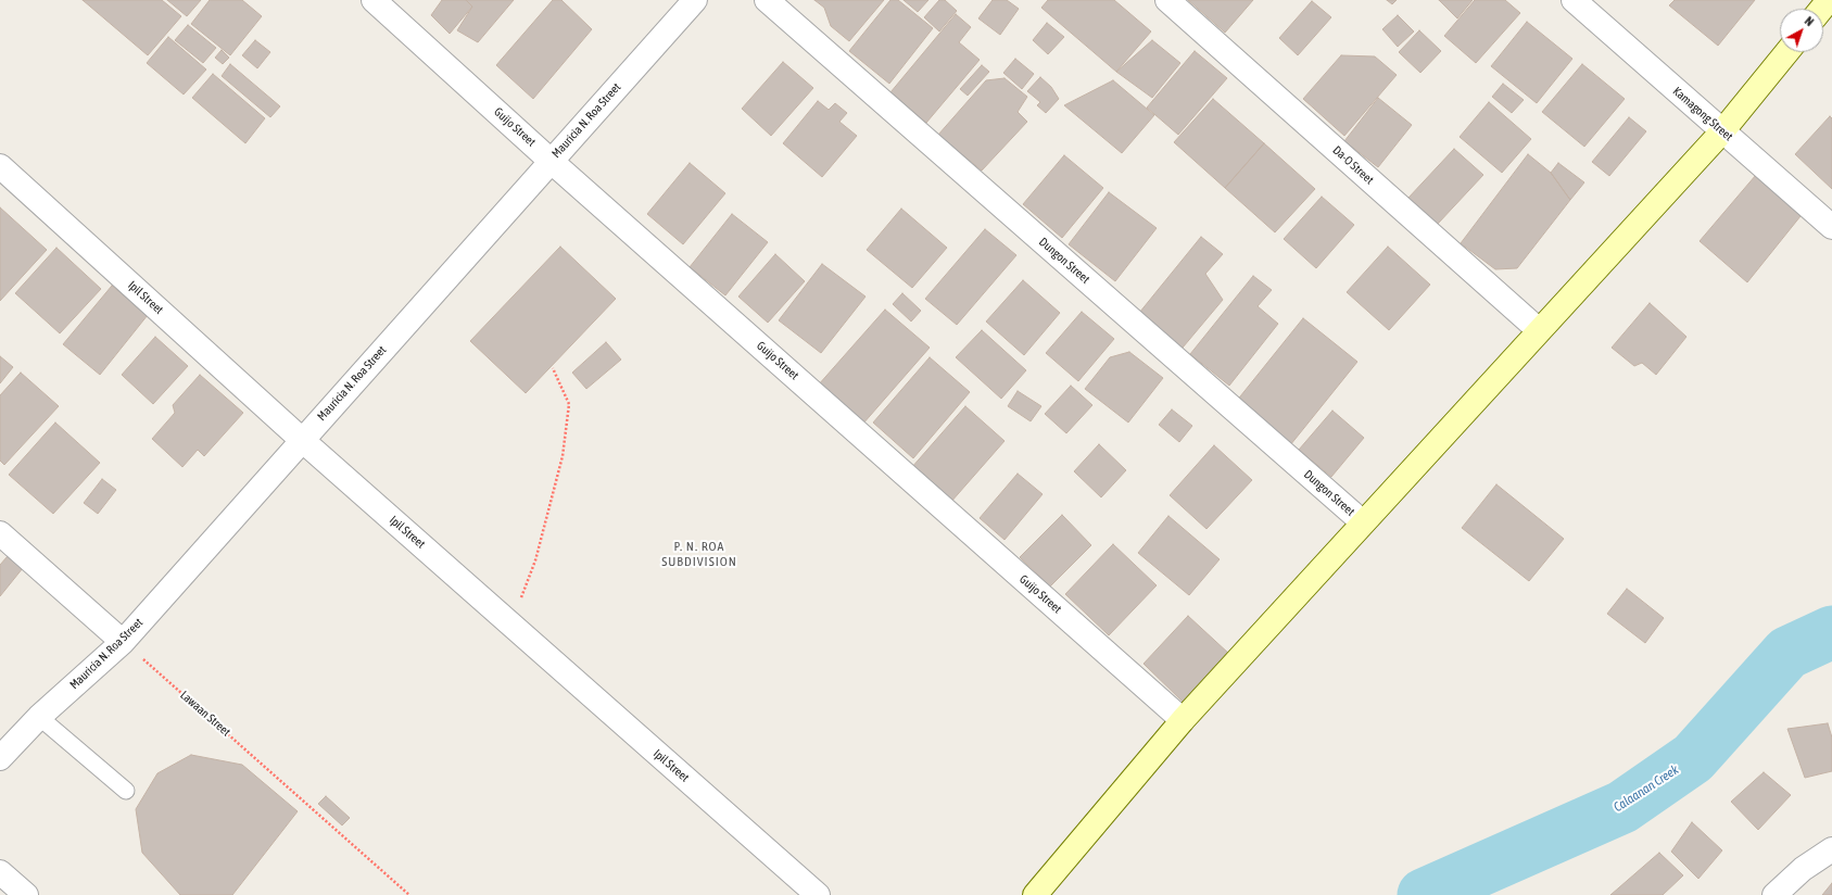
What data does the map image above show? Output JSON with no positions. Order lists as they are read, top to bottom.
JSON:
{
  "streets": {
    "street": [
      "Kamagong Street",
      "Mauricia N. Roa Street",
      "Guijo Street",
      "Da-O Street",
      "Dungon Street",
      "Ipil Street"
    ],
    "path": ["Lawaan Street"]
  },
  "crossings": [
    ["Mauricia N. Roa Street", "Guijo Street"],
    ["Mauricia N. Roa Street", "Ipil Street"],
    ["Mauricia N. Roa Street", "Lawaan Street"]
  ],
  "districts": ["P. N. ROA SUBDIVISION"],
  "water": ["Calaanan Creek"],
  "north": "top right"
}
